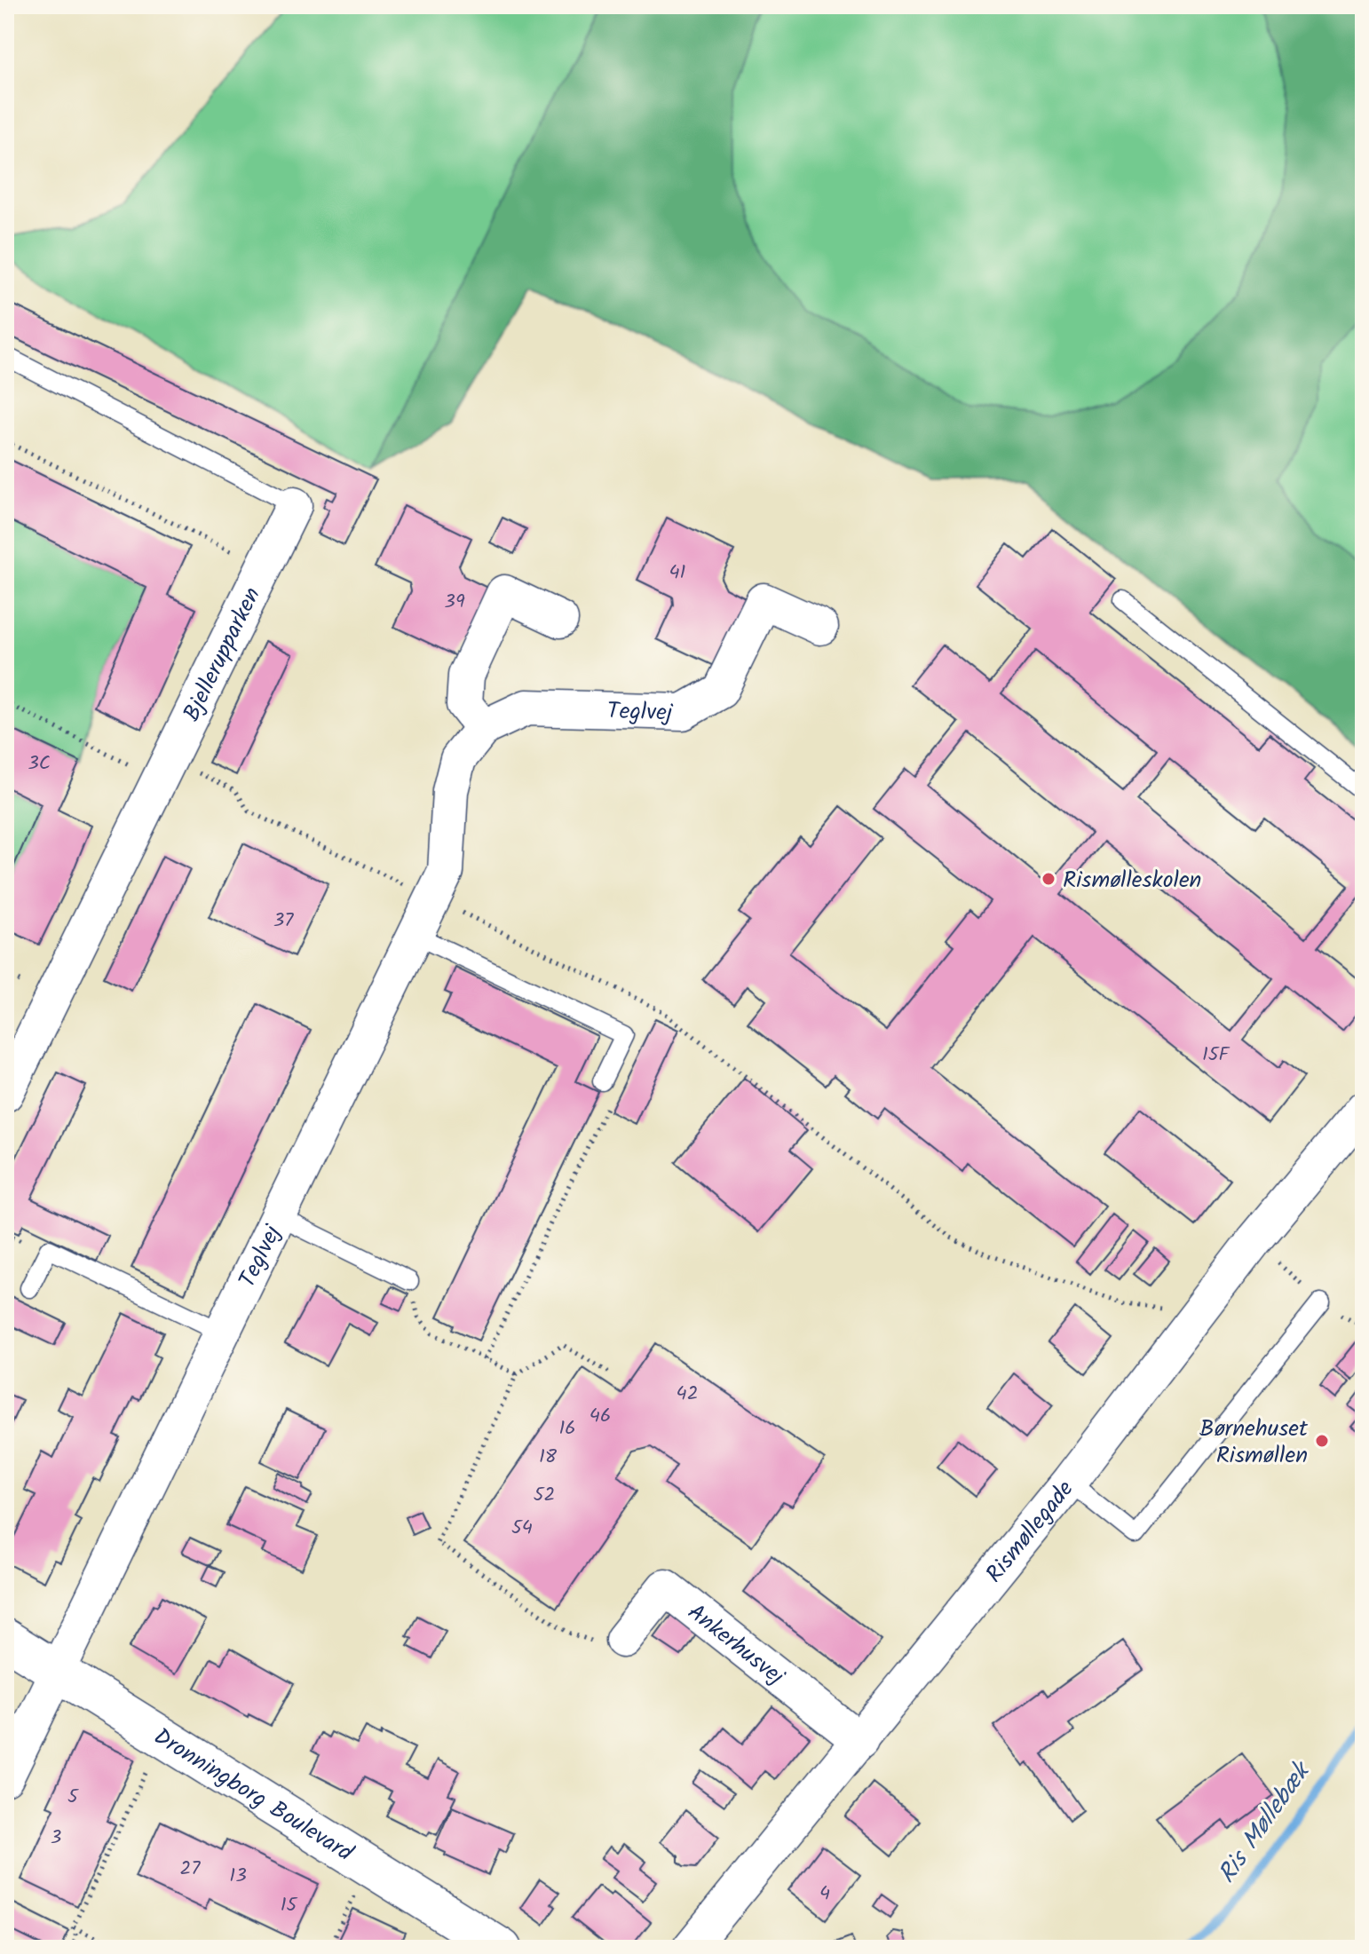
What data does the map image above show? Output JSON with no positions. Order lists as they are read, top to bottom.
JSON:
{
  "streets": {
    "street": [
      "Bjellerupparken",
      "Teglvej",
      "Rismøllegade",
      "Ankerhusvej",
      "Dronningborg Boulevard"
    ]
  },
  "crossings": [
    ["Teglvej", "Dronningborg Boulevard"],
    ["Rismøllegade", "Ankerhusvej"]
  ],
  "water": ["Ris Møllebæk"],
  "places": ["Rismølleskolen", "Børnehuset Rismøllen"],
  "house_numbers": [
    "41",
    "39",
    "3C",
    "37",
    "15F",
    "42",
    "46",
    "16",
    "18",
    "52",
    "54",
    "5",
    "3",
    "27",
    "13",
    "4",
    "15"
  ]
}
